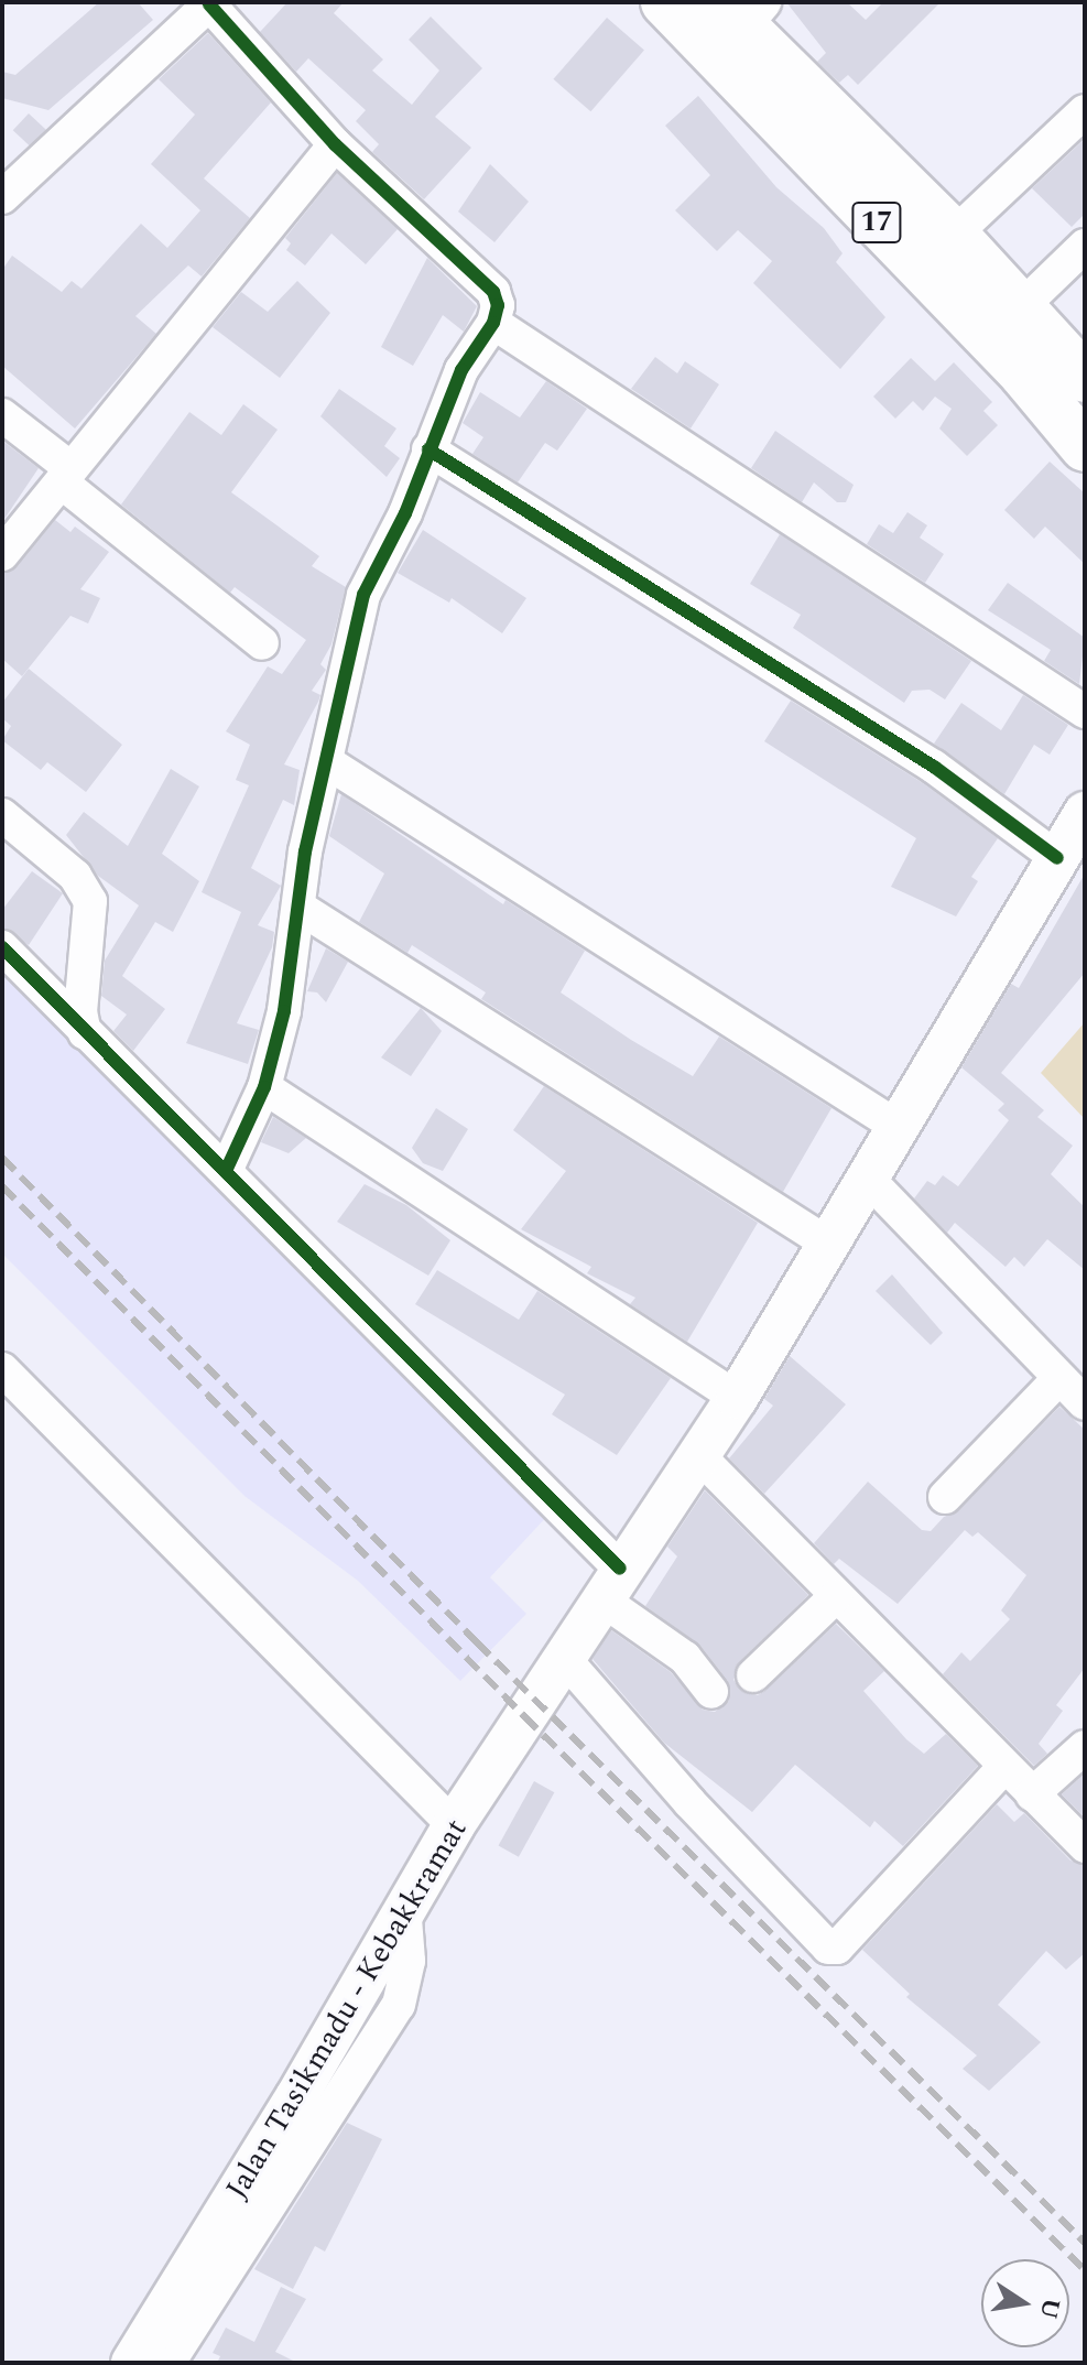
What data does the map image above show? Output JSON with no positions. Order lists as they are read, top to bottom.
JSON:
{
  "streets": {
    "highway": ["17"],
    "main road": ["Jalan Tasikmadu - Kebakkramat"]
  },
  "north": "right"
}
